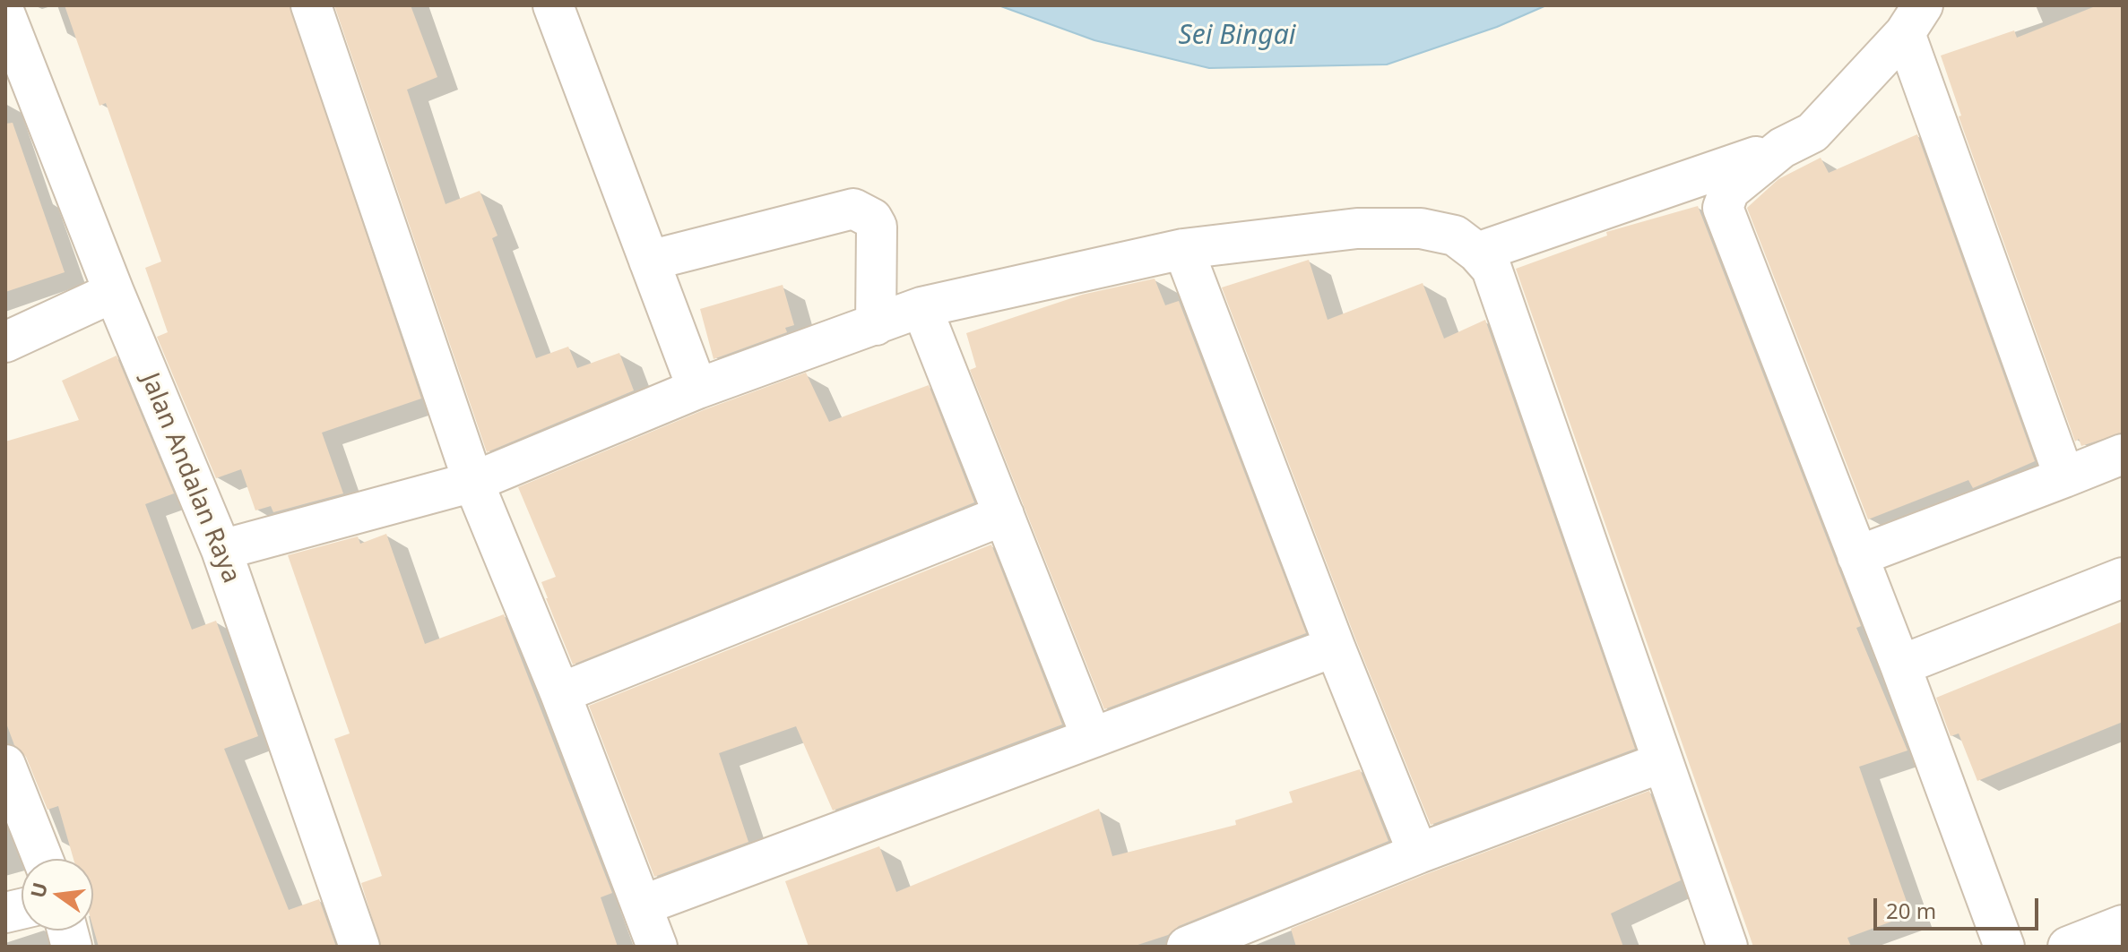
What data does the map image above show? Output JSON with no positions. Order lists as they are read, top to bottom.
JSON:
{
  "streets": {
    "street": ["Jalan Andalan Raya"]
  },
  "water": ["Sei Bingai"],
  "scale_bar": "20 m",
  "north": "left"
}
